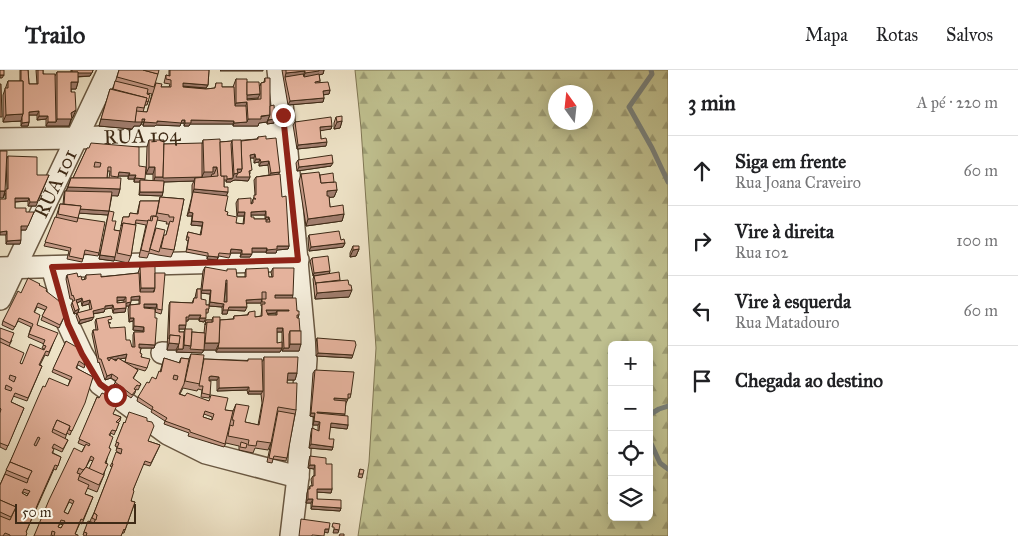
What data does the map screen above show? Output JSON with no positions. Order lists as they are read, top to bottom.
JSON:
{
  "streets": {
    "street": ["RUA 104", "RUA 101"]
  },
  "crossings": [
    ["RUA 104", "RUA 101"]
  ],
  "scale_bar": "50 m",
  "north": "top",
  "page": {
    "header": "Trailo",
    "nav": ["Mapa", "Rotas", "Salvos"],
    "heading": ["3 min", "A pé · 220 m"],
    "list": [
      ["Siga em frente", "Rua Joana Craveiro", "60 m"],
      ["Vire à direita", "Rua 102", "100 m"],
      ["Vire à esquerda", "Rua Matadouro", "60 m"],
      "Chegada ao destino"
    ],
    "map_buttons": ["+", "−"],
    "scale": "50 m"
  }
}
